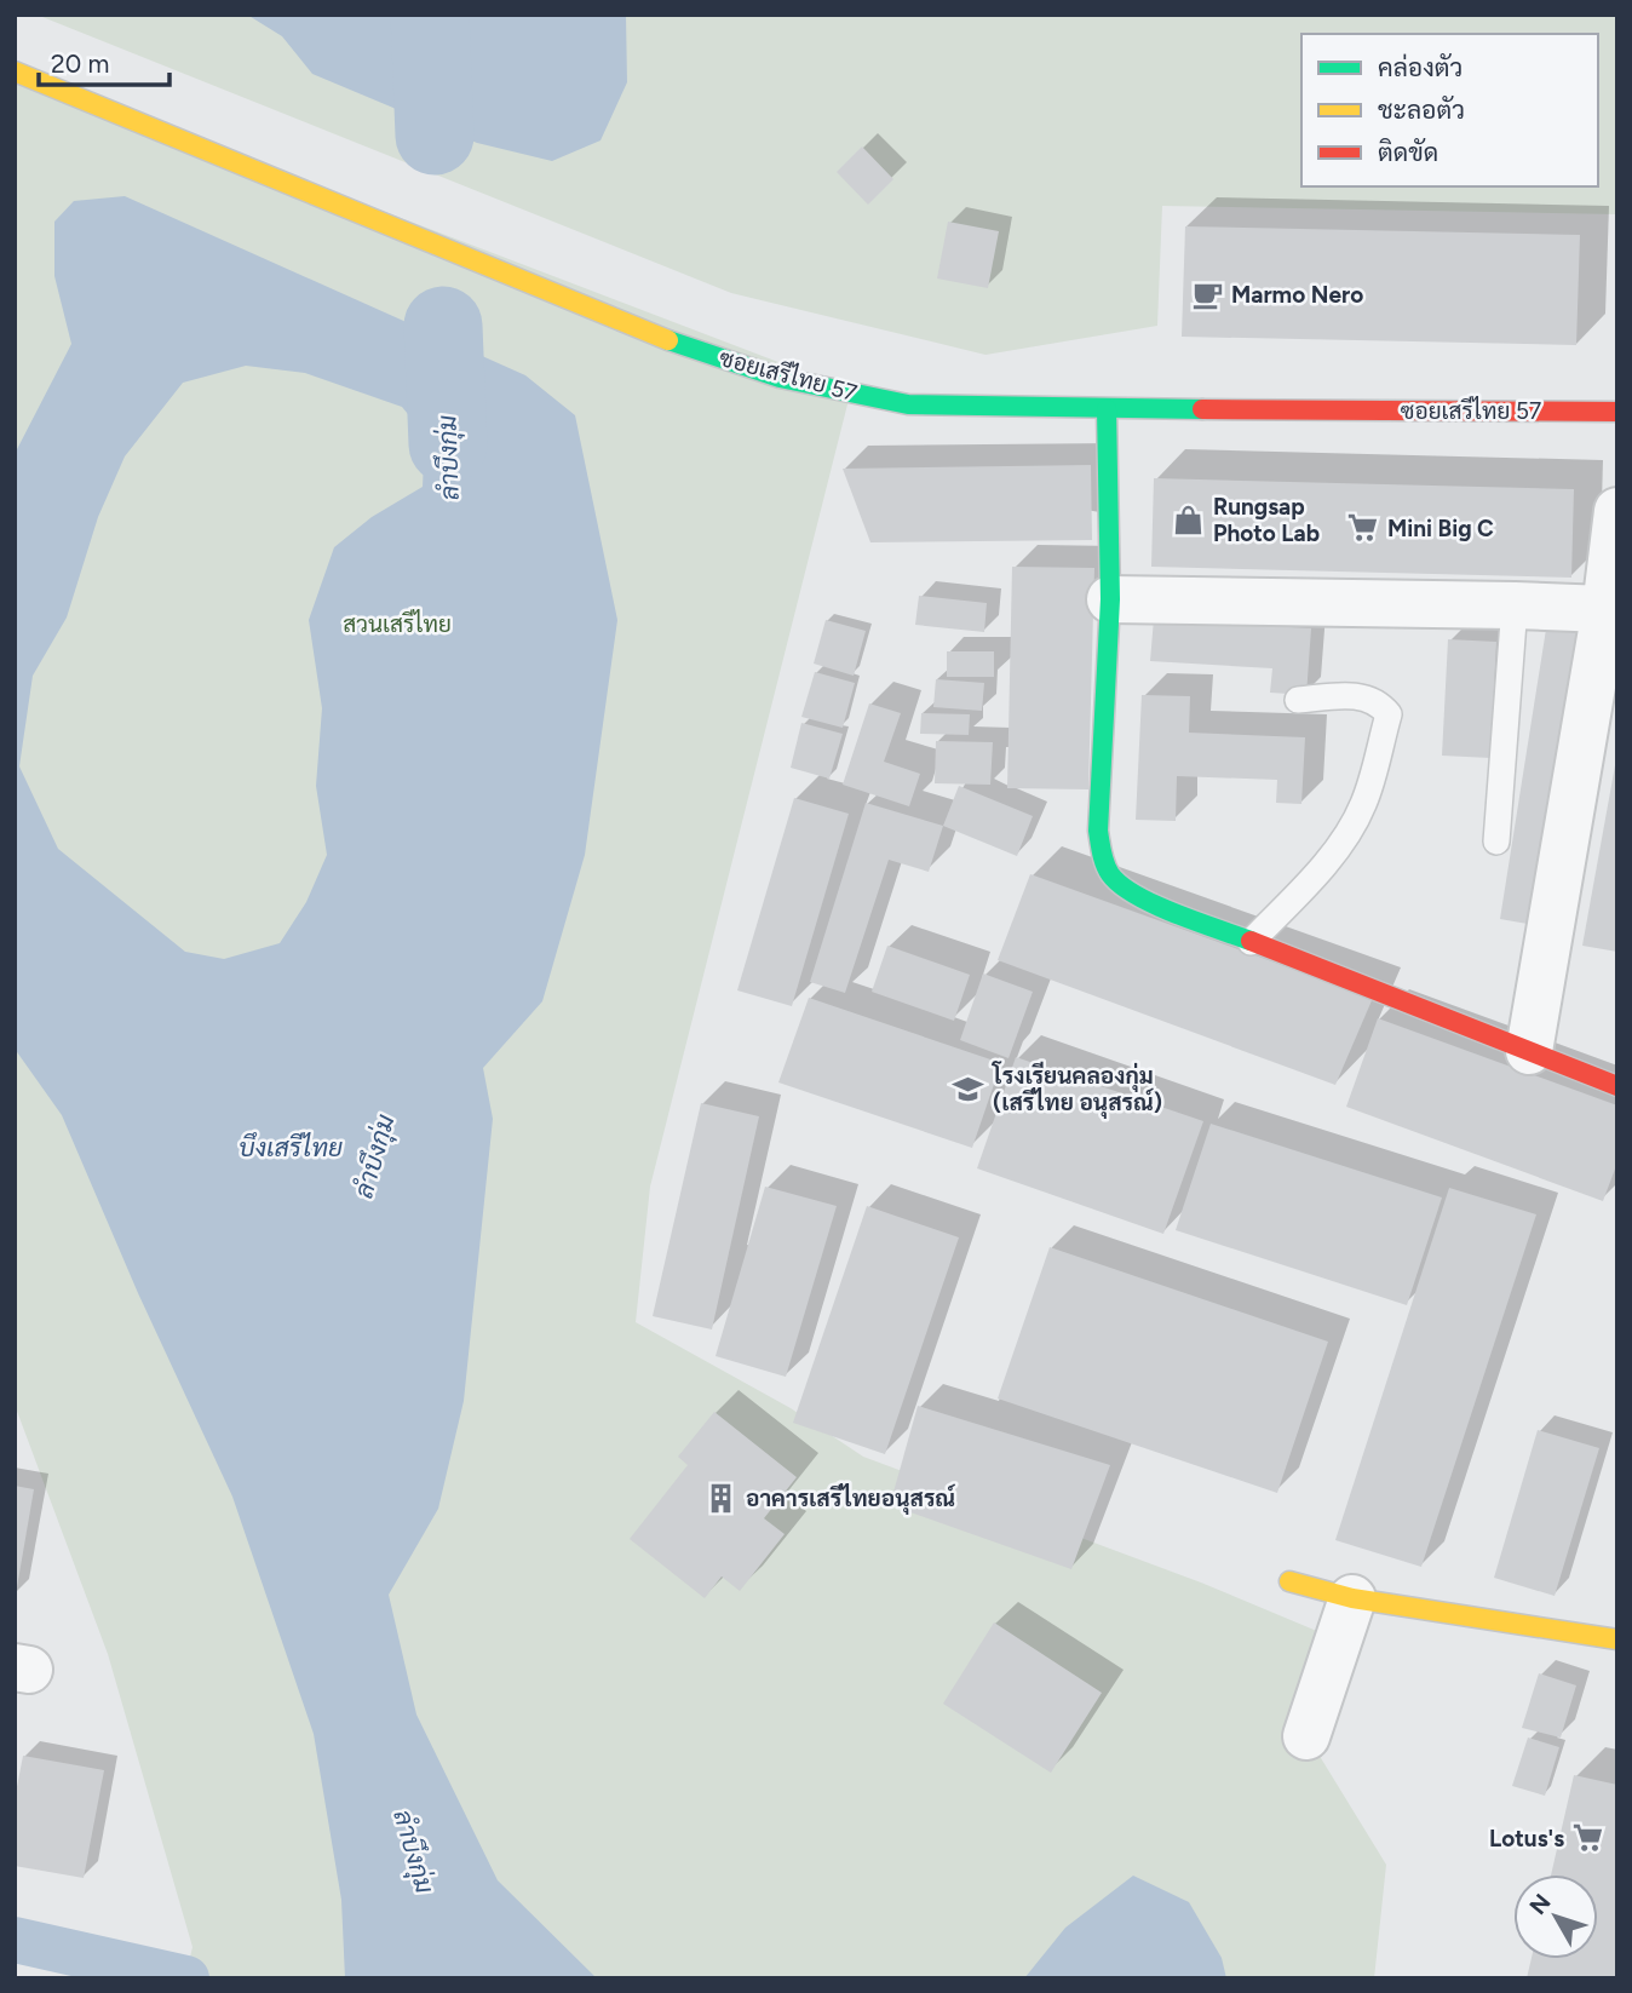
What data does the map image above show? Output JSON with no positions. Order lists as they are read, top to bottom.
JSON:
{
  "streets": {
    "street": ["ซอยเสรีไทย 57"]
  },
  "water": ["ลำบึงกุ่ม", "บึงเสรีไทย"],
  "parks": ["สวนเสรีไทย"],
  "places": {
    "cafe": ["Marmo Nero"],
    "shop": ["Rungsap Photo Lab"],
    "supermarket": ["Mini Big C", "Lotus's"],
    "school or university": ["โรงเรียนคลองกุ่ม (เสรีไทย อนุสรณ์)"],
    "building": ["อาคารเสรีไทยอนุสรณ์"]
  },
  "legend": ["คล่องตัว", "ชะลอตัว", "ติดขัด"],
  "scale_bar": "20 m",
  "north": "top left"
}
